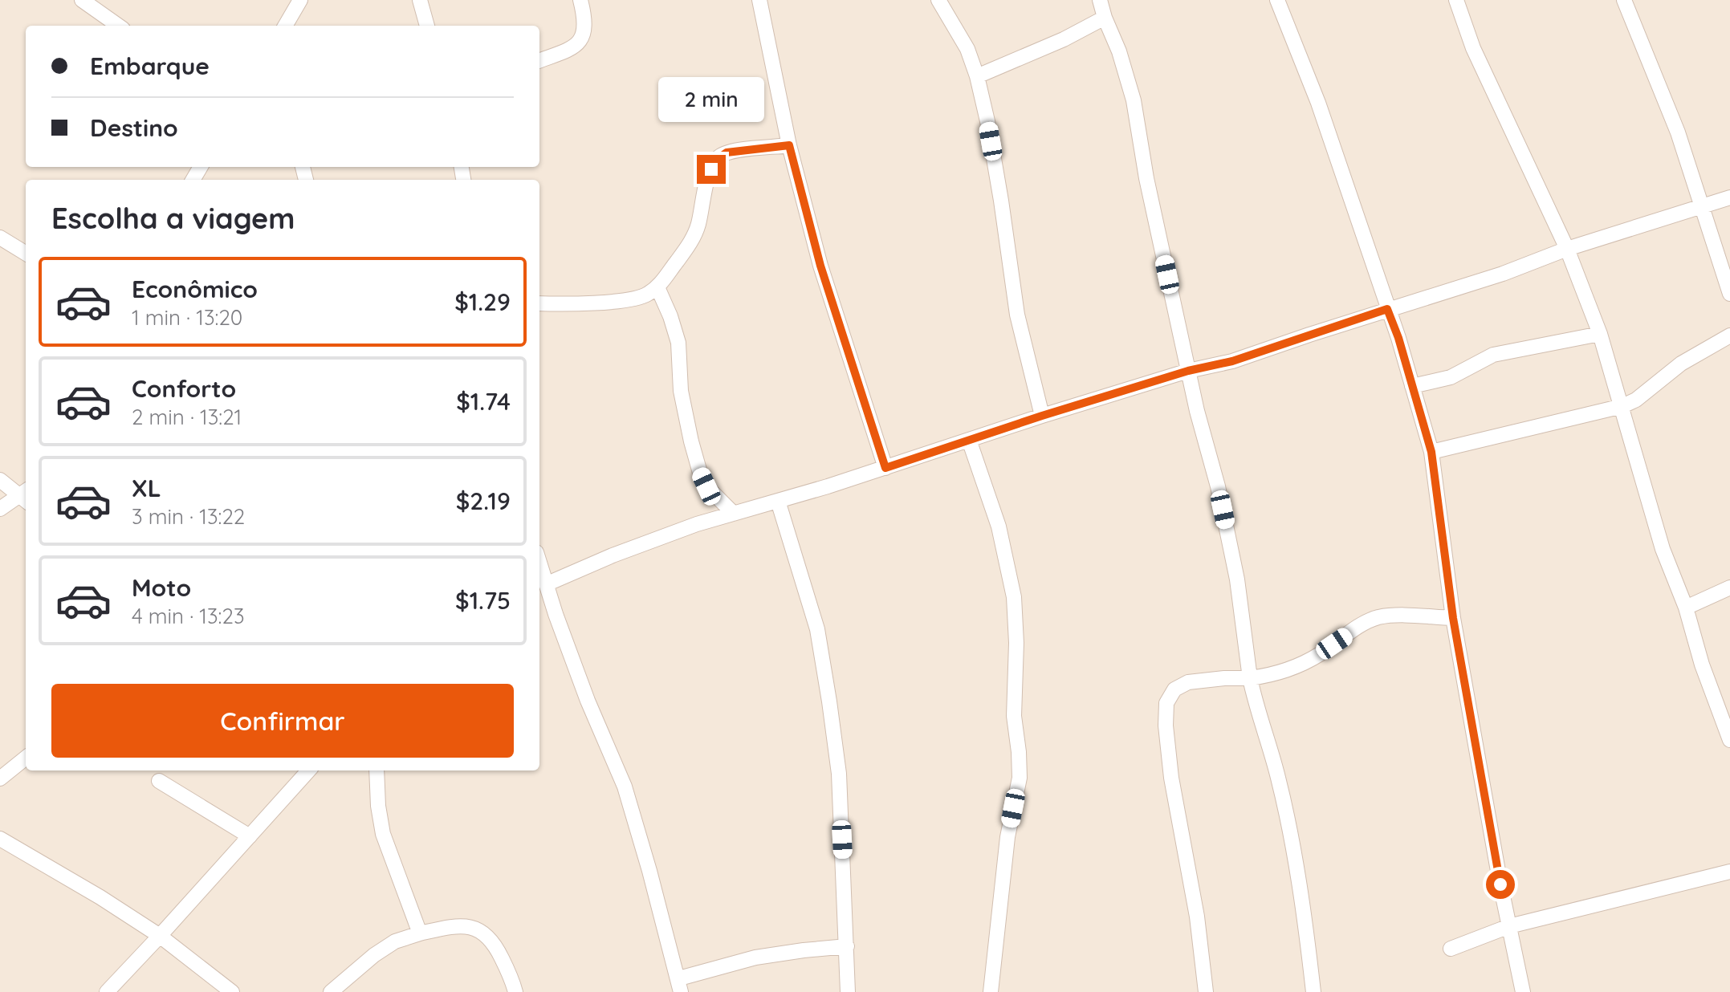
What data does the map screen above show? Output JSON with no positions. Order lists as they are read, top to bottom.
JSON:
{
  "page": {
    "banner": ["Embarque", "Destino"],
    "bubble": "2 min",
    "heading": "Escolha a viagem",
    "list": [
      {
        "name": "Econômico",
        "note": "1 min · 13:20",
        "value": "$1.29"
      },
      {
        "name": "Conforto",
        "note": "2 min · 13:21",
        "value": "$1.74"
      },
      {
        "name": "XL",
        "note": "3 min · 13:22",
        "value": "$2.19"
      },
      {
        "name": "Moto",
        "note": "4 min · 13:23",
        "value": "$1.75"
      }
    ],
    "buttons": "Confirmar"
  }
}
